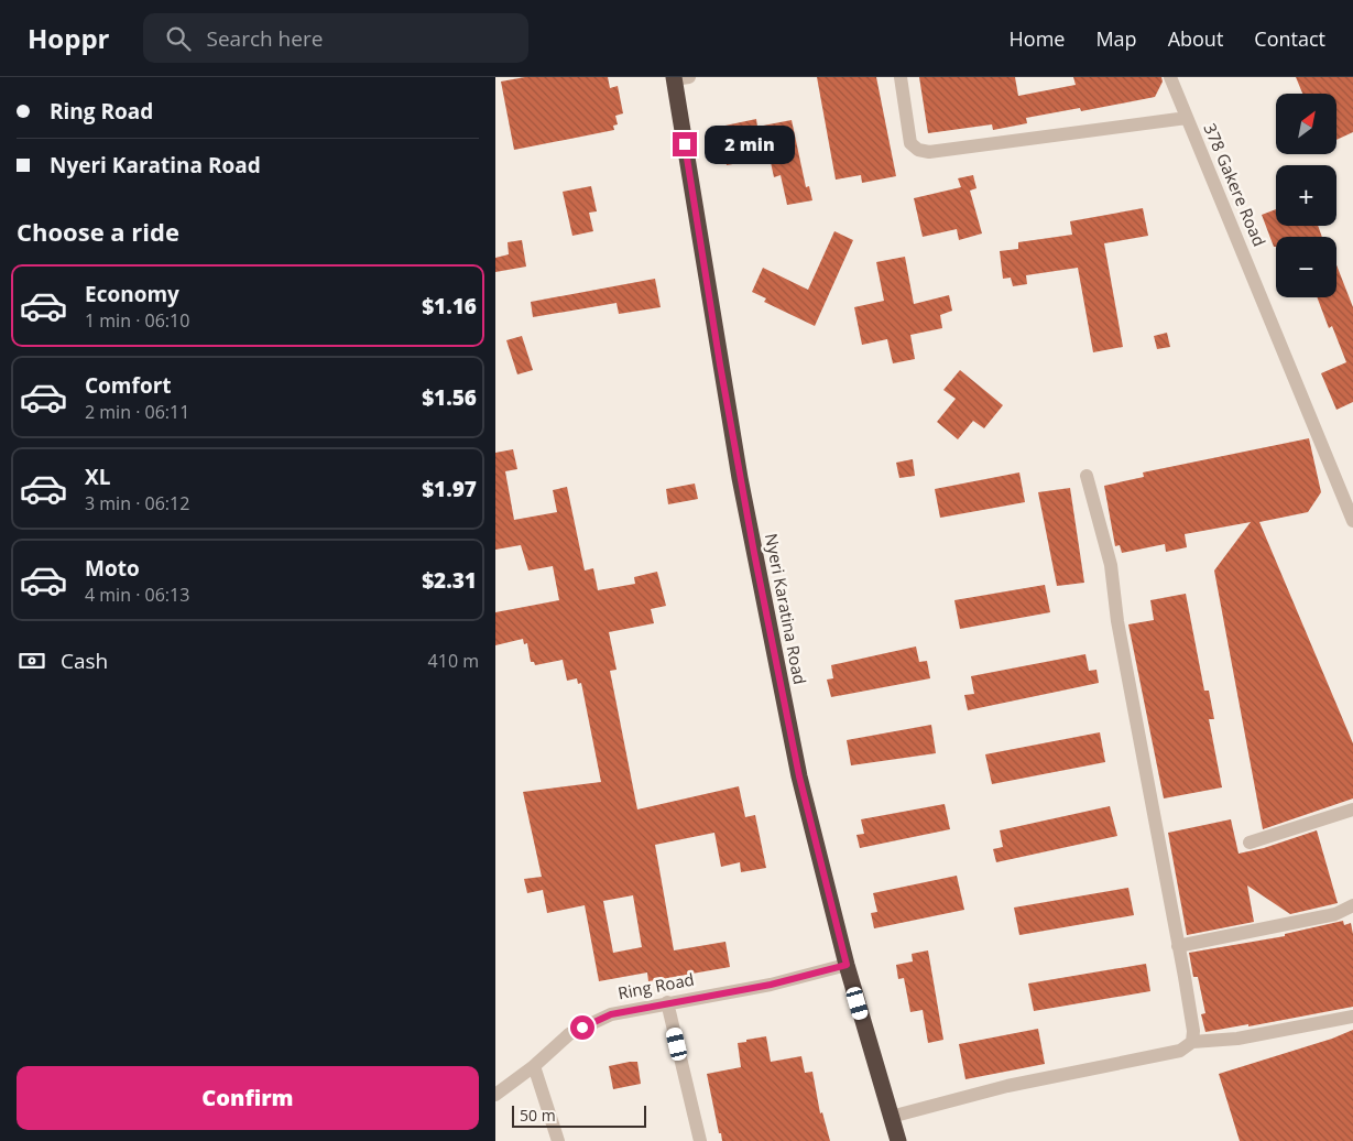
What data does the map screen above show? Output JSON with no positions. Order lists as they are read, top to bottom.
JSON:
{
  "streets": {
    "highway": ["Nyeri Karatina Road"],
    "street": ["378 Gakere Road", "Ring Road"]
  },
  "crossings": [
    ["Nyeri Karatina Road", "Ring Road"]
  ],
  "scale_bar": "50 m",
  "north": "top right",
  "page": {
    "header": "Hoppr",
    "search": "Search here",
    "nav": [
      "Home",
      "Map",
      "About",
      "Contact"
    ],
    "banner": ["Ring Road", "Nyeri Karatina Road"],
    "map_buttons": ["+", "−"],
    "bubble": "2 min",
    "heading": "Choose a ride",
    "list": [
      {
        "name": "Economy",
        "note": "1 min · 06:10",
        "value": "$1.16"
      },
      {
        "name": "Comfort",
        "note": "2 min · 06:11",
        "value": "$1.56"
      },
      {
        "name": "XL",
        "note": "3 min · 06:12",
        "value": "$1.97"
      },
      {
        "name": "Moto",
        "note": "4 min · 06:13",
        "value": "$2.31"
      }
    ],
    "pay": ["Cash", "410 m"],
    "buttons": "Confirm",
    "scale": "50 m"
  }
}
